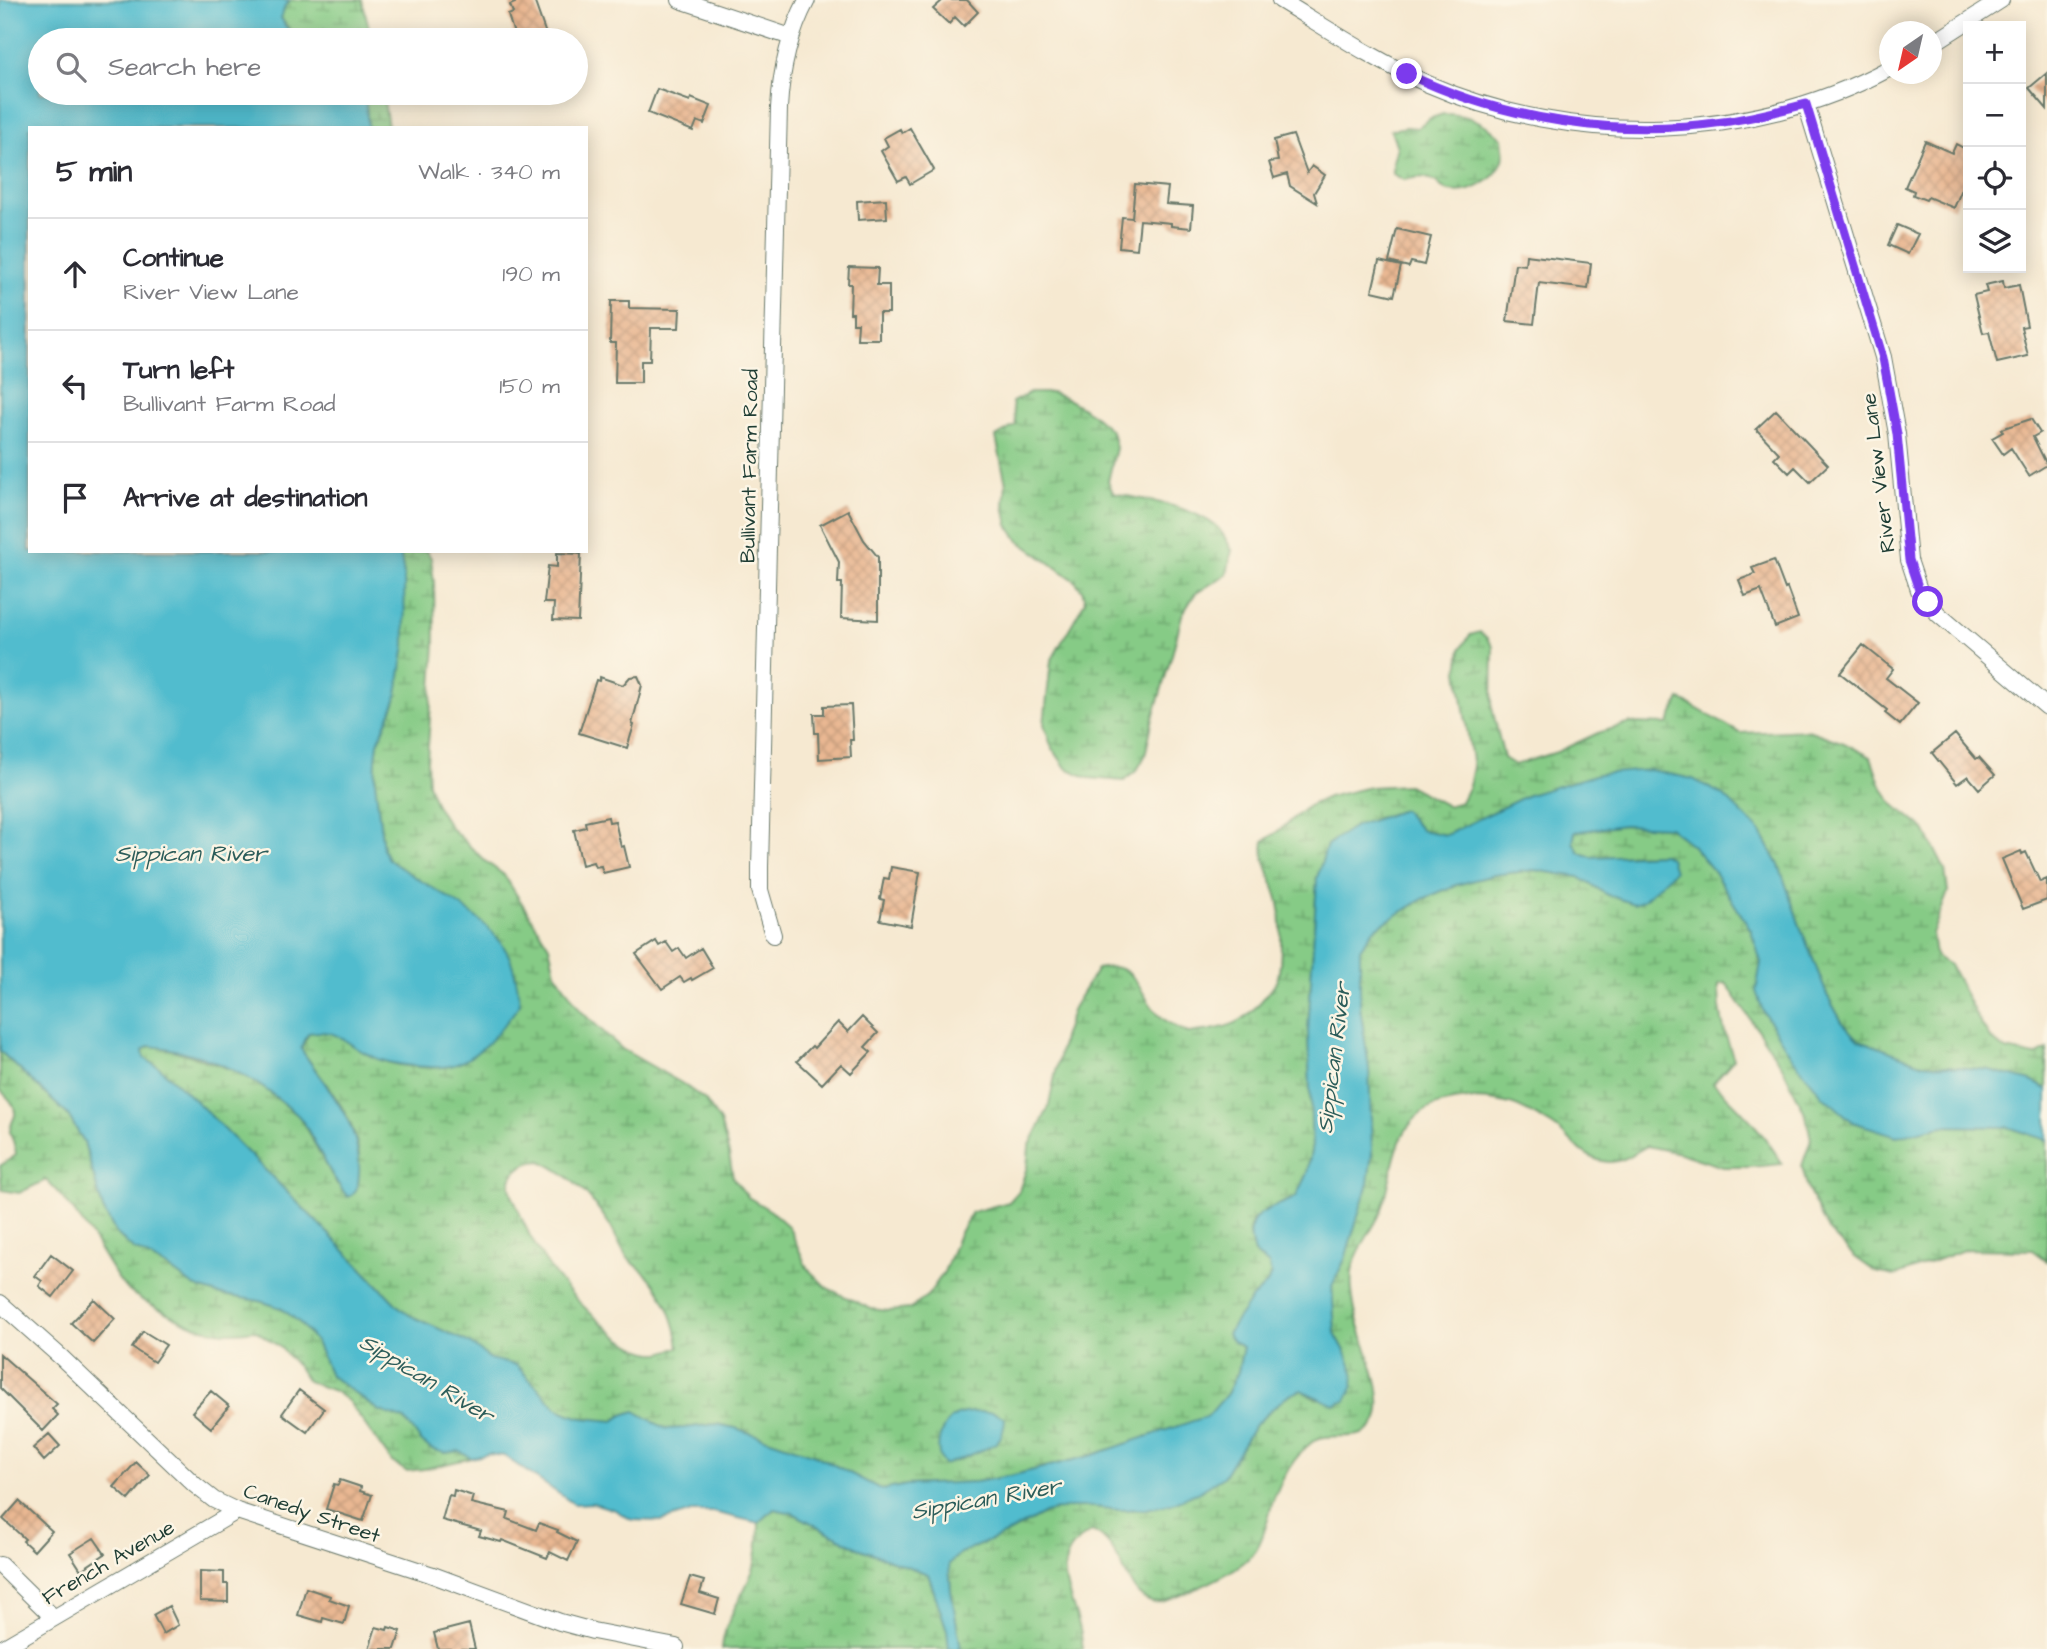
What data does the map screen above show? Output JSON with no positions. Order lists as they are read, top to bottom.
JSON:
{
  "streets": {
    "street": [
      "Bullivant Farm Road",
      "River View Lane",
      "Canedy Street",
      "French Avenue"
    ]
  },
  "crossings": [
    ["Canedy Street", "French Avenue"]
  ],
  "water": ["Sippican River"],
  "north": "bottom left",
  "page": {
    "map_buttons": ["+", "−"],
    "search": "Search here",
    "heading": ["5 min", "Walk · 340 m"],
    "list": [
      ["Continue", "River View Lane", "190 m"],
      ["Turn left", "Bullivant Farm Road", "150 m"],
      "Arrive at destination"
    ]
  }
}
